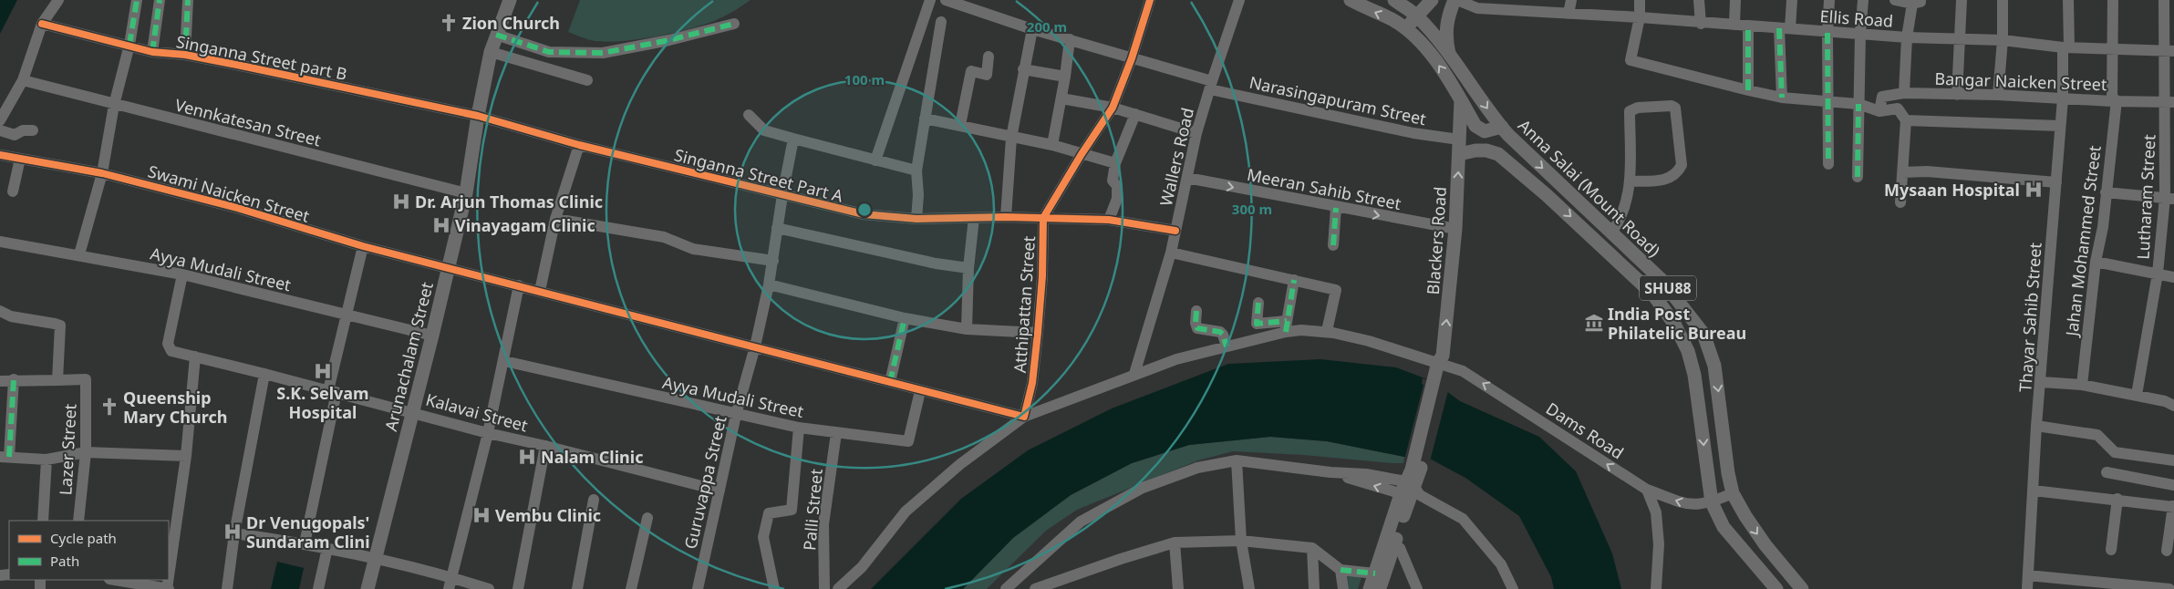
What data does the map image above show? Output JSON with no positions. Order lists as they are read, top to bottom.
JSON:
{
  "streets": {
    "main road": [
      "Anna Salai (Mount Road)",
      "Blackers Road",
      "SHU88",
      "Arunachalam Street"
    ],
    "street": [
      "Ellis Road",
      "Singanna Street part B",
      "Bangar Naicken Street",
      "Narasingapuram Street",
      "Vennkatesan Street",
      "Wallers Road",
      "Singanna Street Part A",
      "Meeran Sahib Street",
      "Swami Naicken Street",
      "Lutharam Street",
      "Jahan Mohammed Street",
      "Ayya Mudali Street",
      "Atthipattan Street",
      "Thayar Sahib Street",
      "Kalavai Street",
      "Dams Road",
      "Lazer Street",
      "Guruvappa Street",
      "Palli Street"
    ]
  },
  "crossings": [
    ["Ellis Road", "Lutharam Street"],
    ["Ellis Road", "Jahan Mohammed Street"],
    ["Ellis Road", "Thayar Sahib Street"],
    ["Singanna Street part B", "Singanna Street Part A"],
    ["Singanna Street part B", "Arunachalam Street"],
    ["Bangar Naicken Street", "Lutharam Street"],
    ["Bangar Naicken Street", "Jahan Mohammed Street"],
    ["Bangar Naicken Street", "Thayar Sahib Street"],
    ["Narasingapuram Street", "Wallers Road"],
    ["Narasingapuram Street", "Blackers Road"],
    ["Narasingapuram Street", "Atthipattan Street"],
    ["Vennkatesan Street", "Arunachalam Street"],
    ["Wallers Road", "Singanna Street Part A"],
    ["Wallers Road", "Meeran Sahib Street"],
    ["Singanna Street Part A", "Atthipattan Street"],
    ["Singanna Street Part A", "Arunachalam Street"],
    ["Singanna Street Part A", "Guruvappa Street"],
    ["Anna Salai (Mount Road)", "Dams Road"],
    ["Meeran Sahib Street", "Blackers Road"],
    ["Swami Naicken Street", "Ayya Mudali Street"],
    ["Swami Naicken Street", "Atthipattan Street"],
    ["Swami Naicken Street", "Arunachalam Street"],
    ["Swami Naicken Street", "Guruvappa Street"],
    ["Blackers Road", "Dams Road"],
    ["Ayya Mudali Street", "Arunachalam Street"],
    ["Ayya Mudali Street", "Kalavai Street"],
    ["Ayya Mudali Street", "Guruvappa Street"],
    ["Ayya Mudali Street", "Palli Street"],
    ["Arunachalam Street", "Kalavai Street"],
    ["Kalavai Street", "Guruvappa Street"]
  ],
  "one_way": ["Blackers Road", "Dams Road"],
  "places": {
    "church": ["Zion Church", "Queenship Mary Church"],
    "hospital": [
      "Mysaan Hospital",
      "Dr. Arjun Thomas Clinic",
      "Vinayagam Clinic",
      "S.K. Selvam Hospital",
      "Nalam Clinic",
      "Vembu Clinic",
      "Dr Venugopals' Sundaram Clini"
    ],
    "museum": ["India Post Philatelic Bureau"]
  },
  "legend": ["Cycle path", "Path"],
  "rings": ["200 m", "100 m", "300 m"]
}
